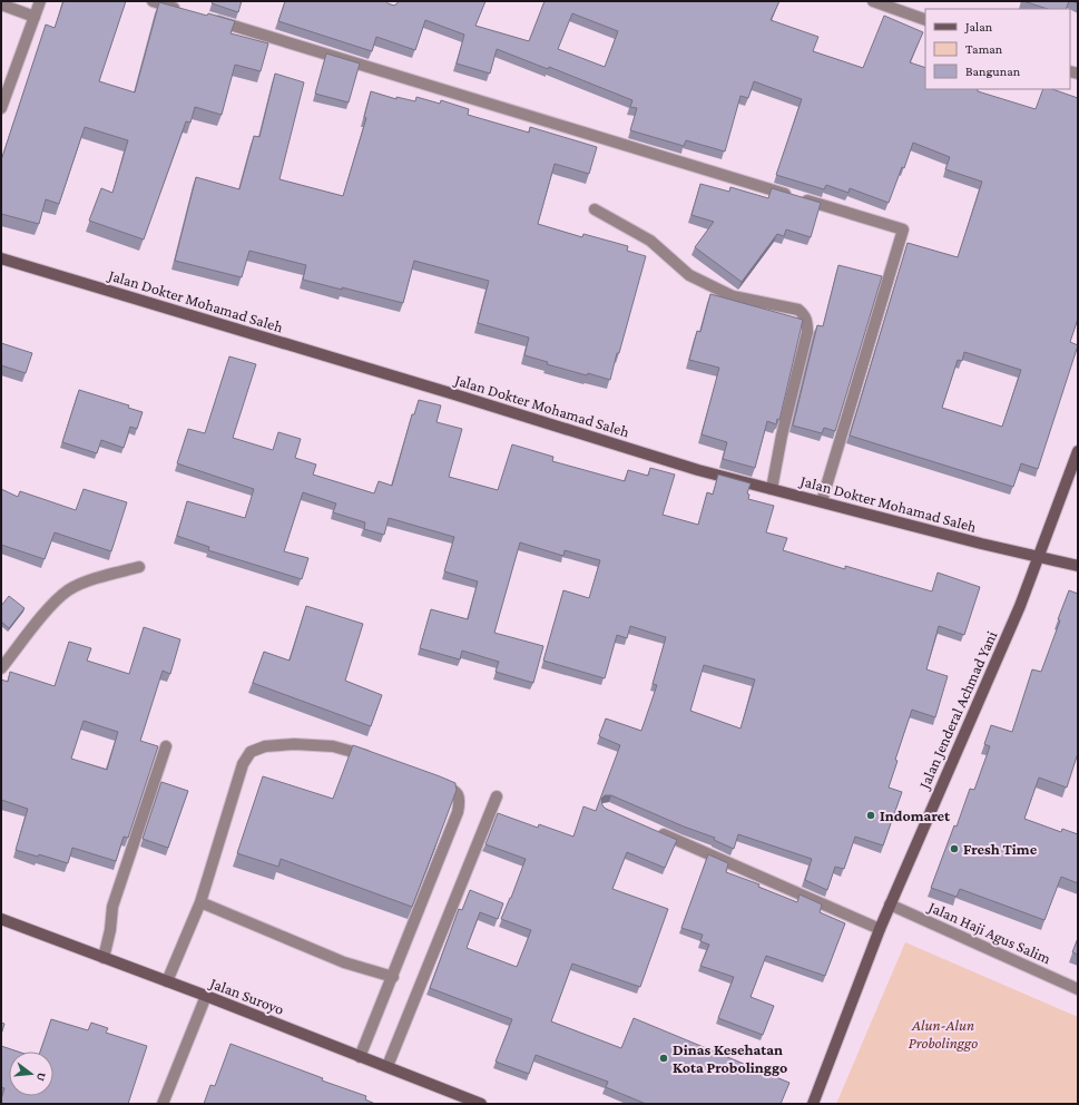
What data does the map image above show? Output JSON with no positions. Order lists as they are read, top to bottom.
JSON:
{
  "streets": {
    "main road": ["Jalan Dokter Mohamad Saleh", "Jalan Jenderal Achmad Yani", "Jalan Suroyo"],
    "street": ["Jalan Haji Agus Salim"]
  },
  "crossings": [
    ["Jalan Dokter Mohamad Saleh", "Jalan Jenderal Achmad Yani"],
    ["Jalan Jenderal Achmad Yani", "Jalan Haji Agus Salim"]
  ],
  "parks": ["Alun-Alun Probolinggo"],
  "places": ["Indomaret", "Fresh Time", "Dinas Kesehatan Kota Probolinggo"],
  "legend": ["Jalan", "Taman", "Bangunan"],
  "north": "right"
}
